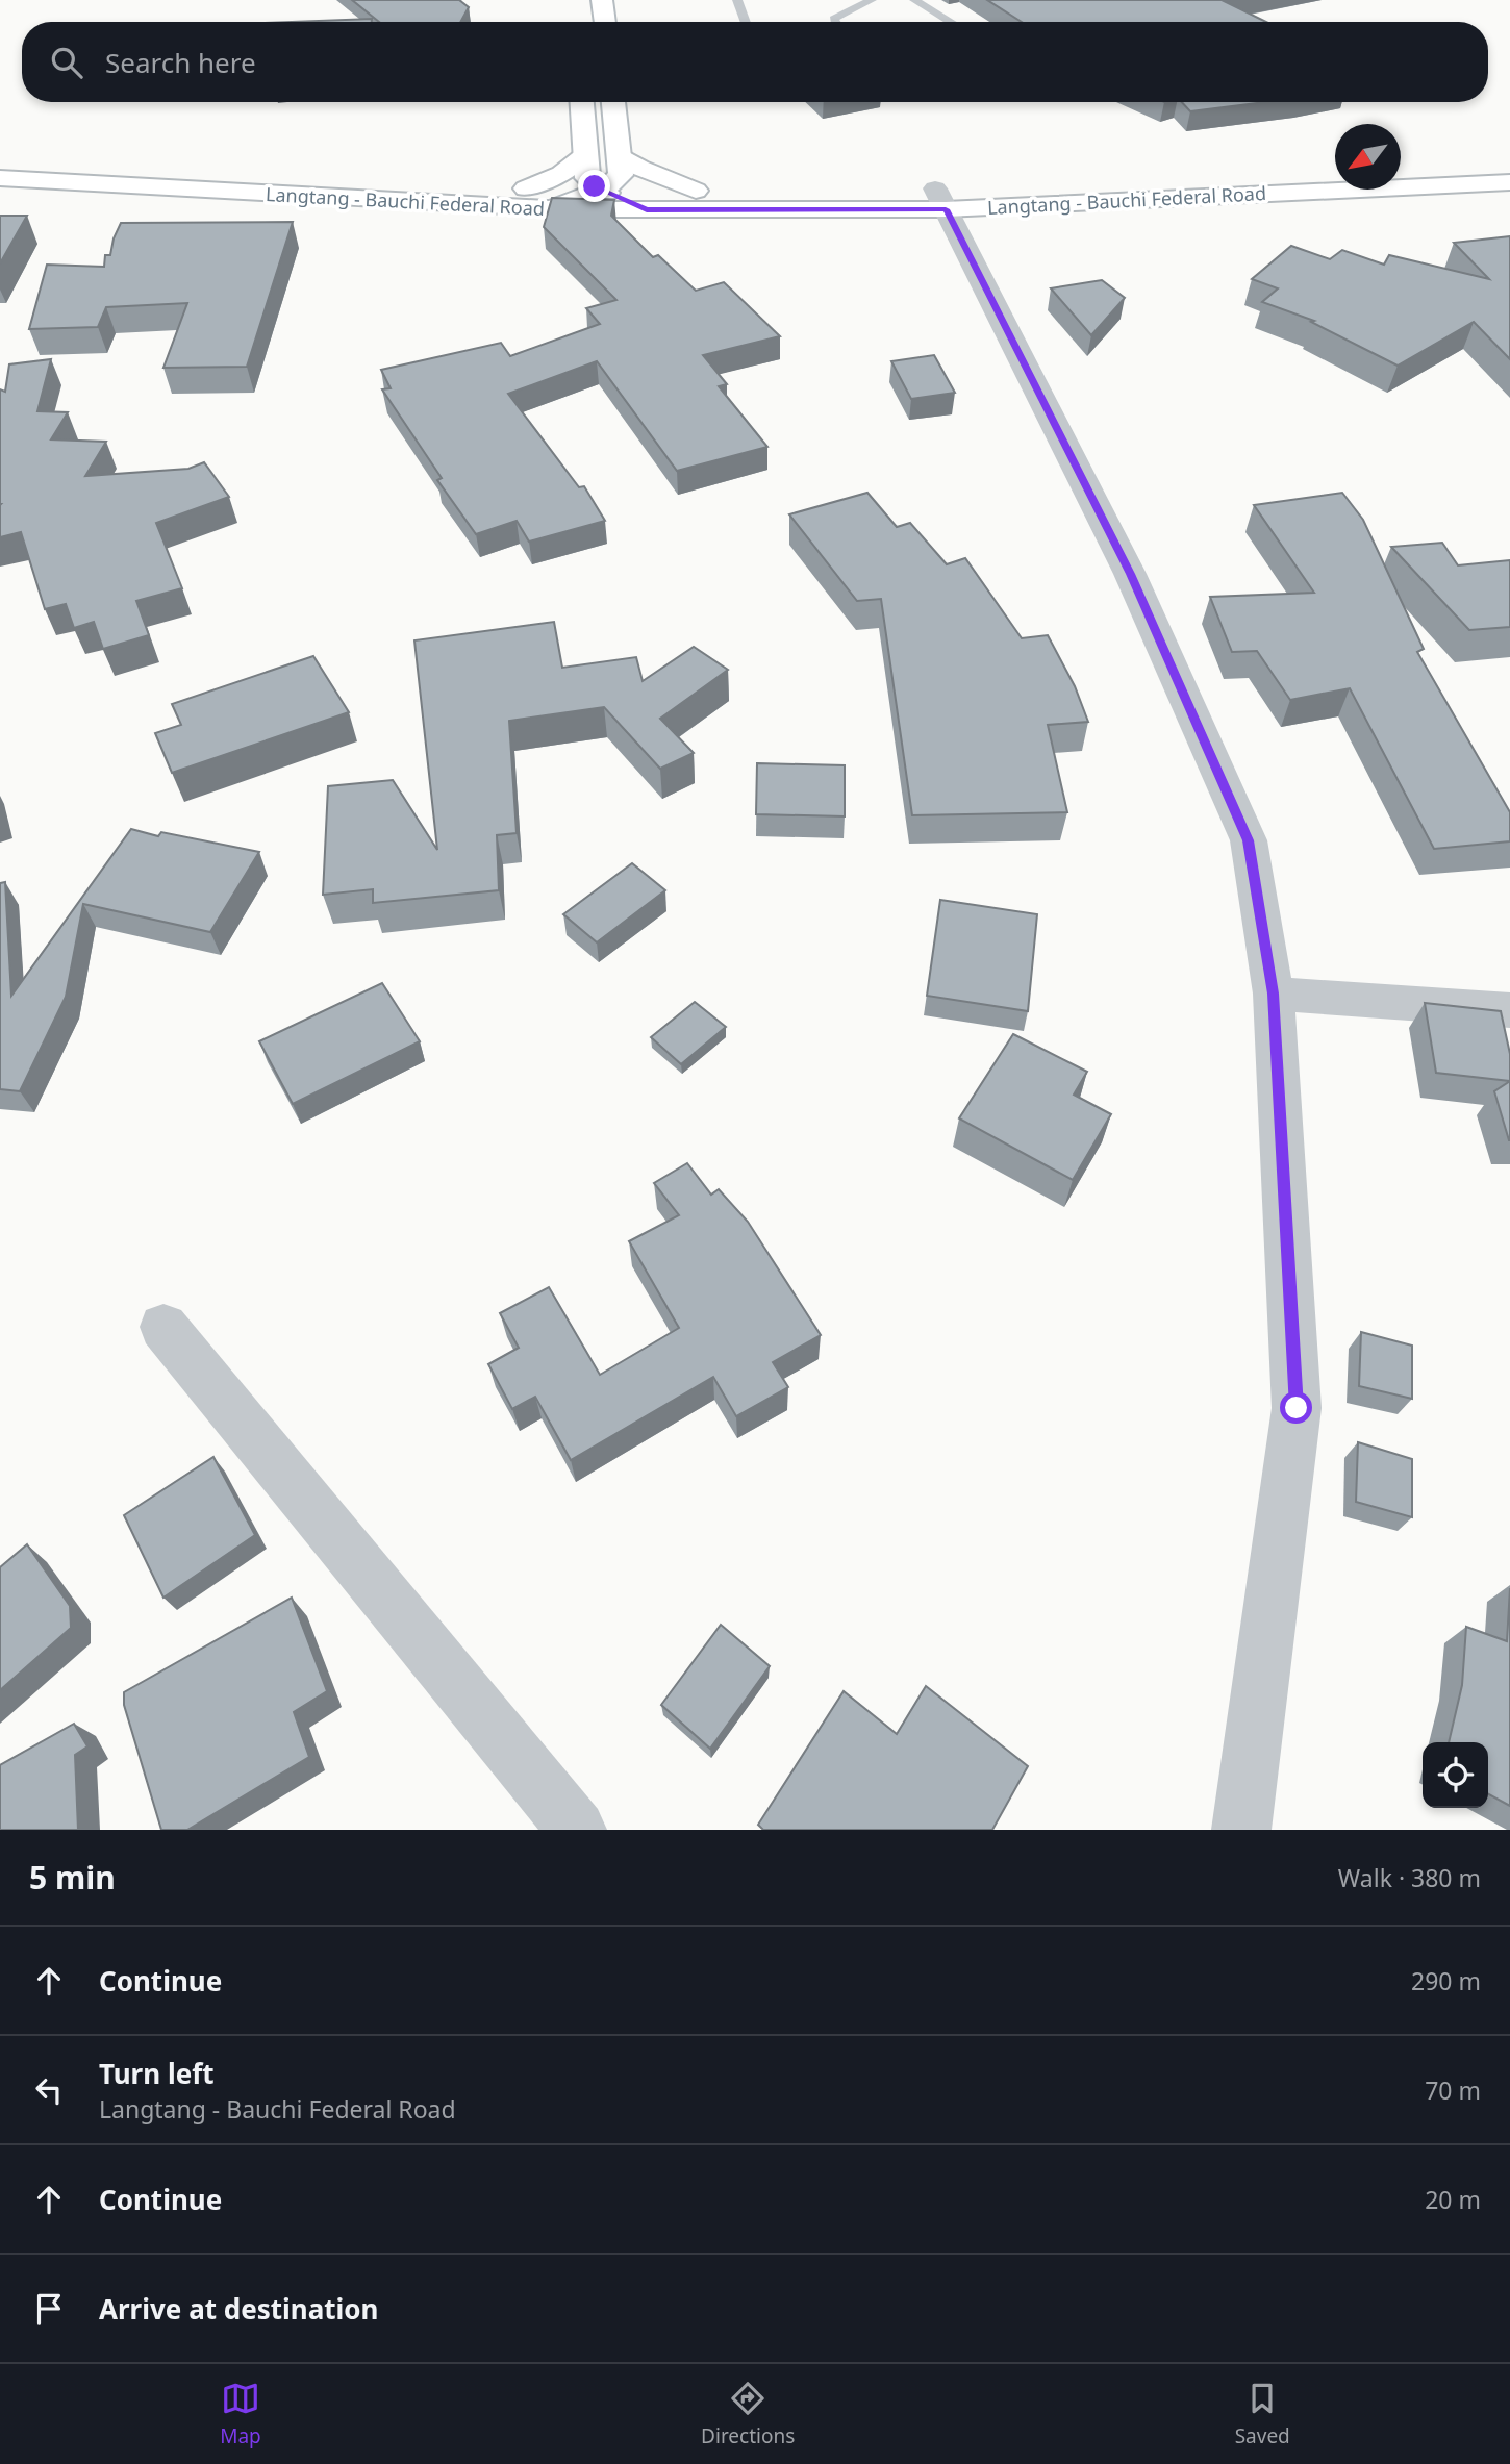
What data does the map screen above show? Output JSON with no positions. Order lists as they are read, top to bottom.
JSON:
{
  "streets": {
    "main road": ["Langtang - Bauchi Federal Road"]
  },
  "north": "bottom left",
  "page": {
    "search": "Search here",
    "heading": ["5 min", "Walk · 380 m"],
    "list": [
      ["Continue", "290 m"],
      ["Turn left", "Langtang - Bauchi Federal Road", "70 m"],
      ["Continue", "20 m"],
      "Arrive at destination"
    ],
    "nav": ["Map", "Directions", "Saved"]
  }
}
